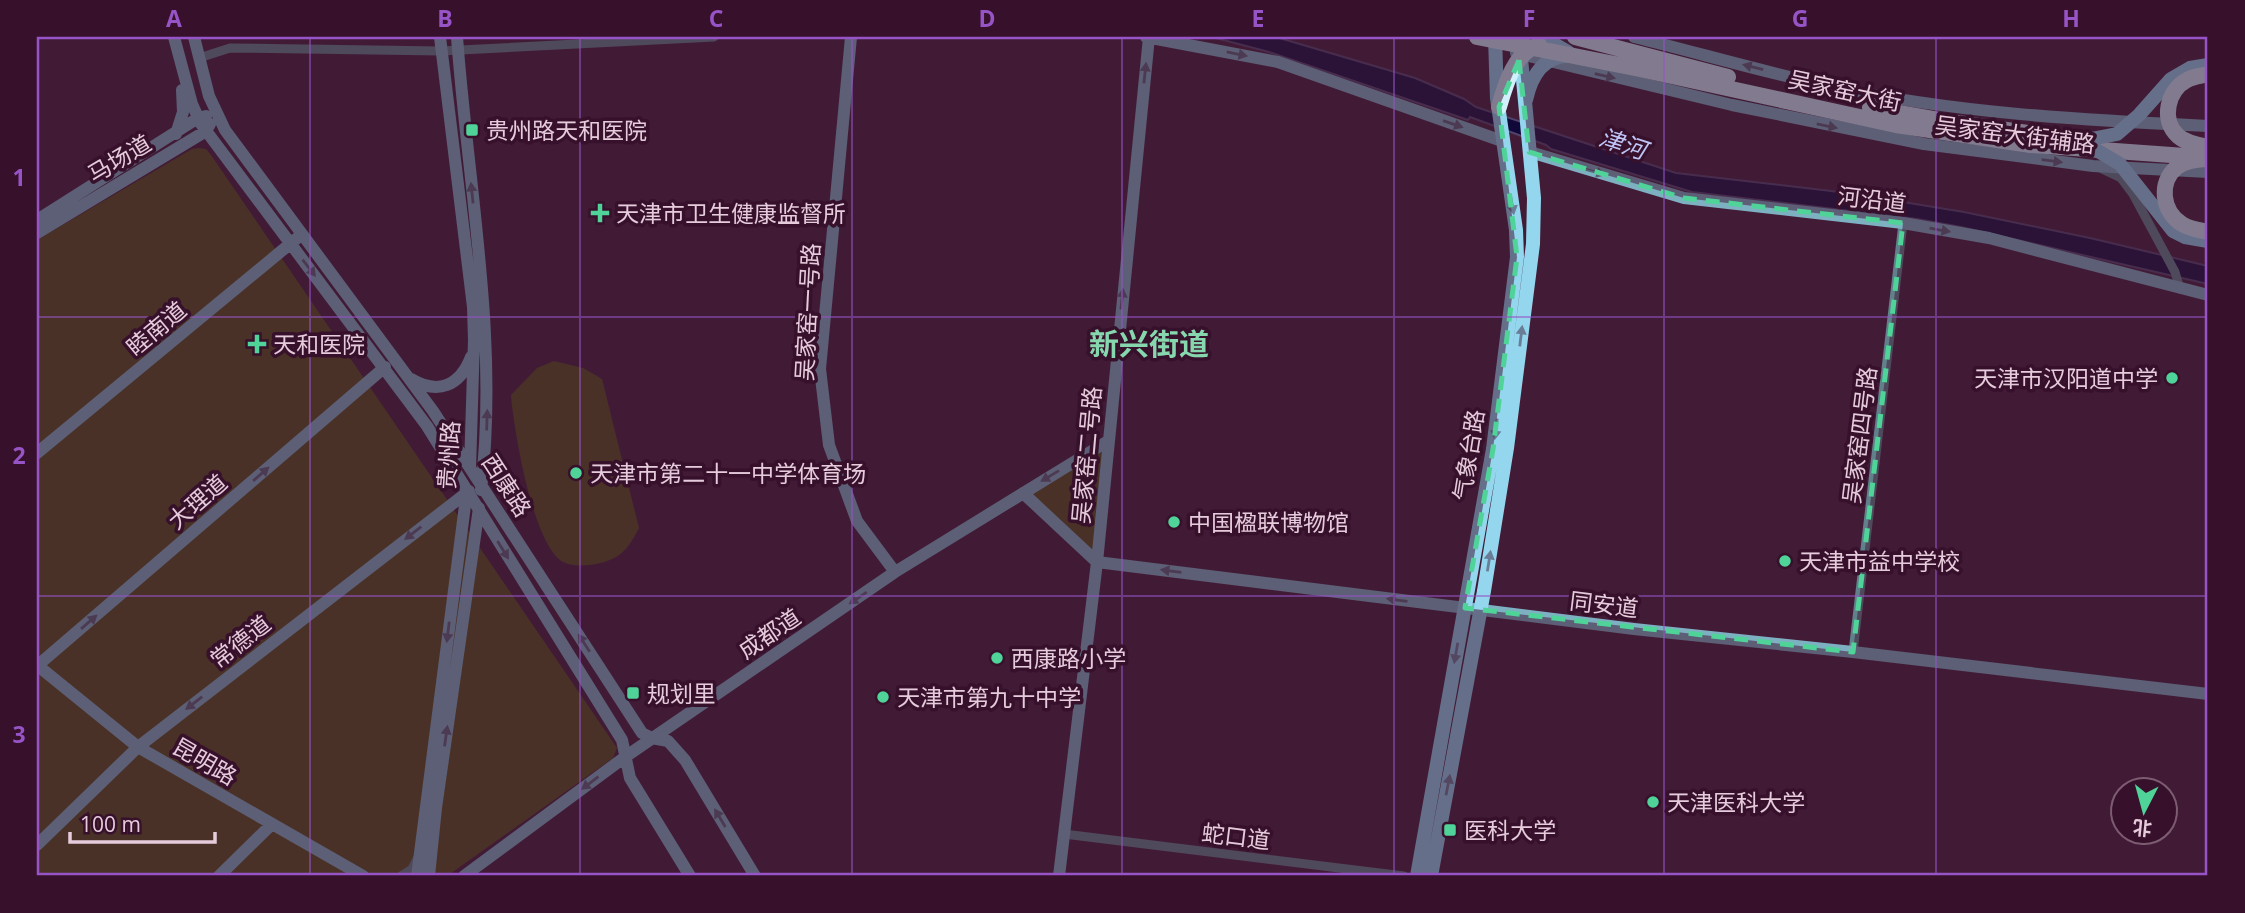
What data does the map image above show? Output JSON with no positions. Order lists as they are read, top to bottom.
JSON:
{
  "streets": {
    "highway": ["吴家窑大街"],
    "main road": ["气象台路"],
    "street": [
      "吴家窑大街辅路",
      "马场道",
      "河沿道",
      "吴家窑一号路",
      "睦南道",
      "吴家窑四号路",
      "贵州路",
      "吴家窑二号路",
      "西康路",
      "大理道",
      "同安道",
      "成都道",
      "常德道",
      "昆明路",
      "蛇口道"
    ]
  },
  "crossings": [
    ["吴家窑大街", "吴家窑大街辅路"],
    ["吴家窑大街", "气象台路"],
    ["吴家窑大街辅路", "气象台路"],
    ["马场道", "西康路"],
    ["河沿道", "吴家窑四号路"],
    ["河沿道", "气象台路"],
    ["吴家窑一号路", "成都道"],
    ["睦南道", "西康路"],
    ["吴家窑四号路", "同安道"],
    ["贵州路", "西康路"],
    ["贵州路", "常德道"],
    ["吴家窑二号路", "同安道"],
    ["吴家窑二号路", "成都道"],
    ["吴家窑二号路", "蛇口道"],
    ["气象台路", "同安道"],
    ["西康路", "大理道"],
    ["西康路", "成都道"],
    ["西康路", "常德道"],
    ["大理道", "昆明路"],
    ["常德道", "昆明路"]
  ],
  "one_way": [
    "河沿道",
    "吴家窑二号路",
    "大理道",
    "成都道",
    "常德道"
  ],
  "districts": ["新兴街道"],
  "water": ["津河"],
  "places": {
    "transit": ["贵州路天和医院", "规划里", "医科大学"],
    "health": ["天津市卫生健康监督所", "天和医院"],
    "other": [
      "天津市汉阳道中学",
      "天津市第二十一中学体育场",
      "中国楹联博物馆",
      "天津市益中学校",
      "西康路小学",
      "天津市第九十中学",
      "天津医科大学"
    ]
  },
  "scale_bar": "100 m",
  "north": "bottom",
  "grid": {
    "columns": [
      "A",
      "B",
      "C",
      "D",
      "E",
      "F",
      "G",
      "H"
    ],
    "rows": ["1", "2", "3"]
  }
}
